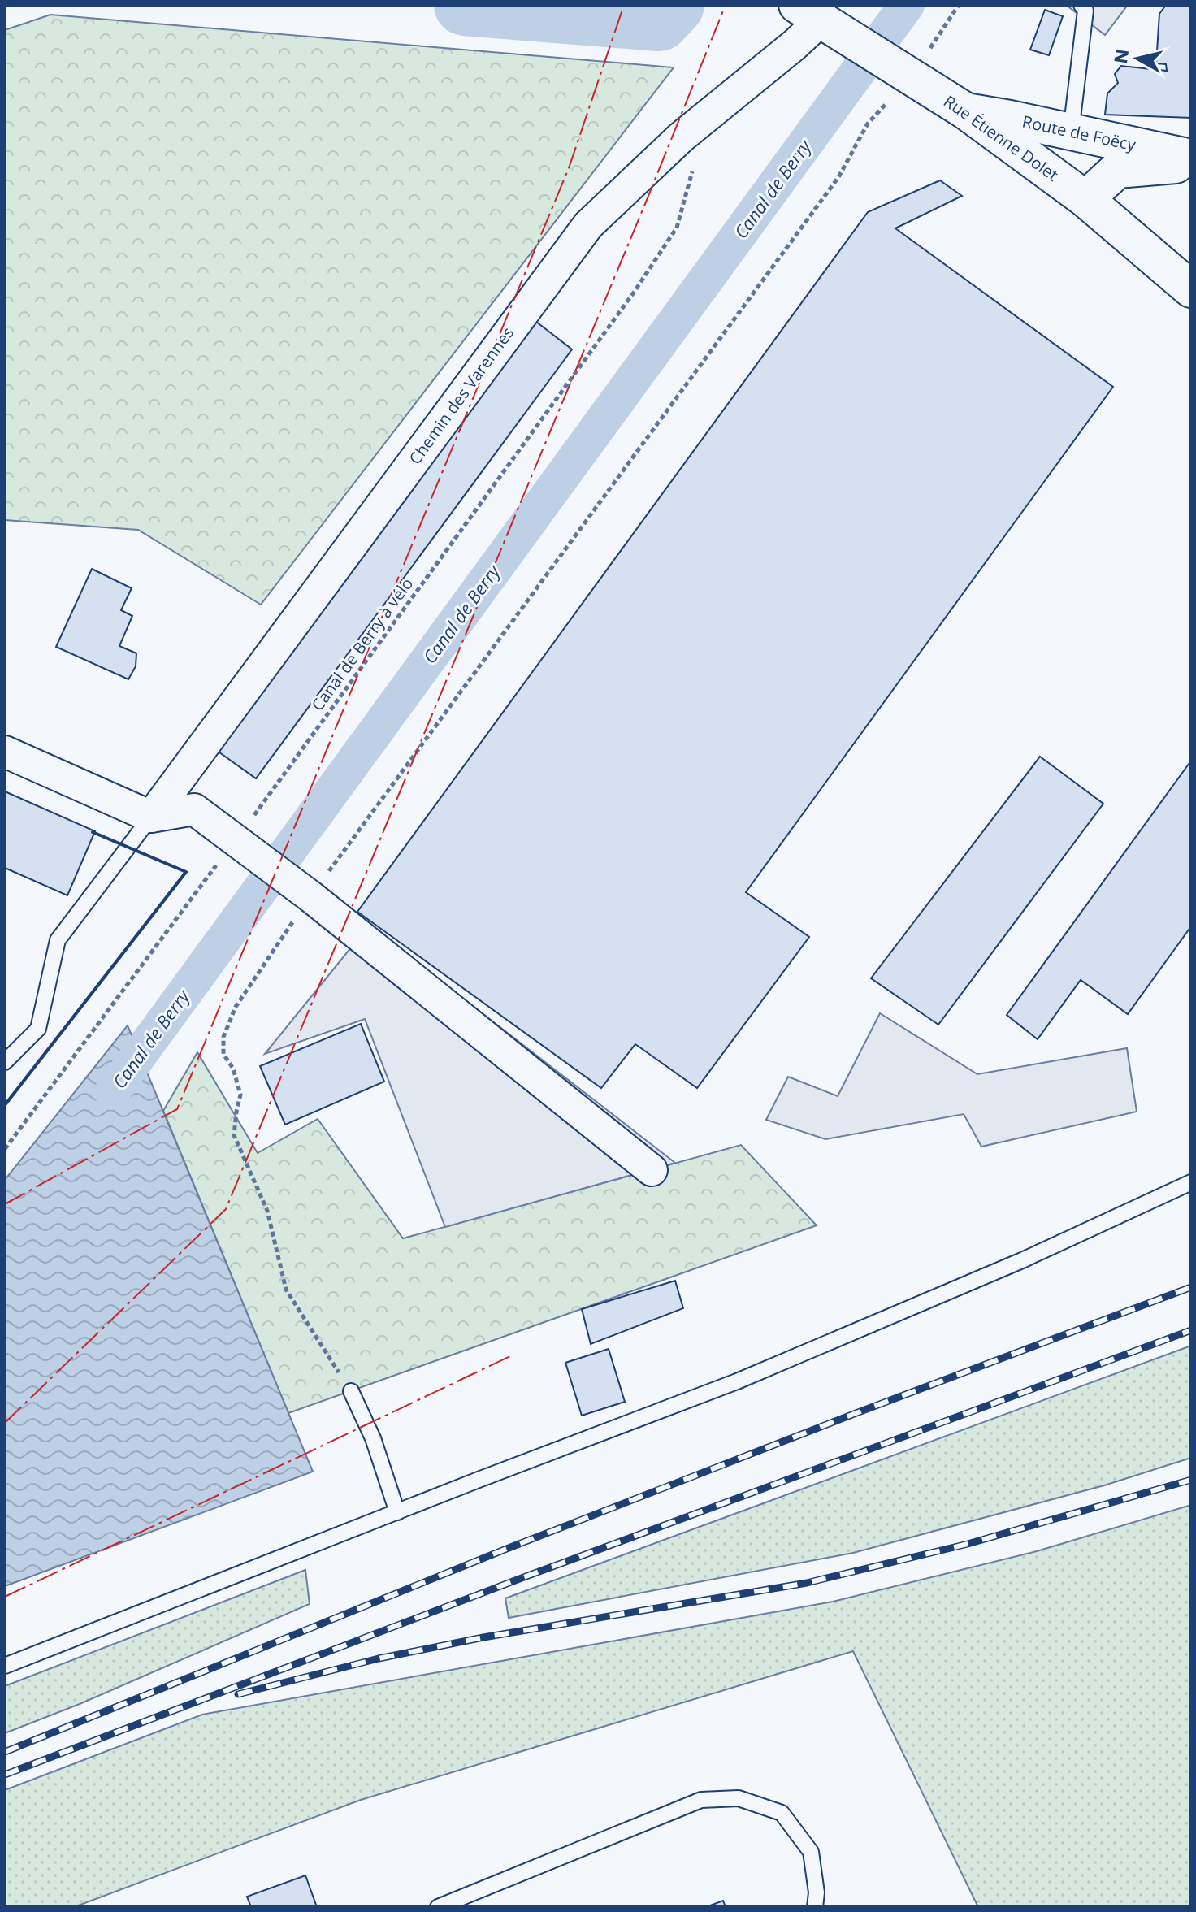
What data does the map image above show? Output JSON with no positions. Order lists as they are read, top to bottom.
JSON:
{
  "streets": {
    "main road": ["Route de Foëcy", "Rue Étienne Dolet"],
    "street": ["Chemin des Varennes"],
    "path": ["Canal de Berry à vélo"]
  },
  "crossings": [
    ["Route de Foëcy", "Rue Étienne Dolet"],
    ["Rue Étienne Dolet", "Chemin des Varennes"],
    ["Chemin des Varennes", "Canal de Berry à vélo"]
  ],
  "water": ["Canal de Berry"],
  "north": "left"
}
